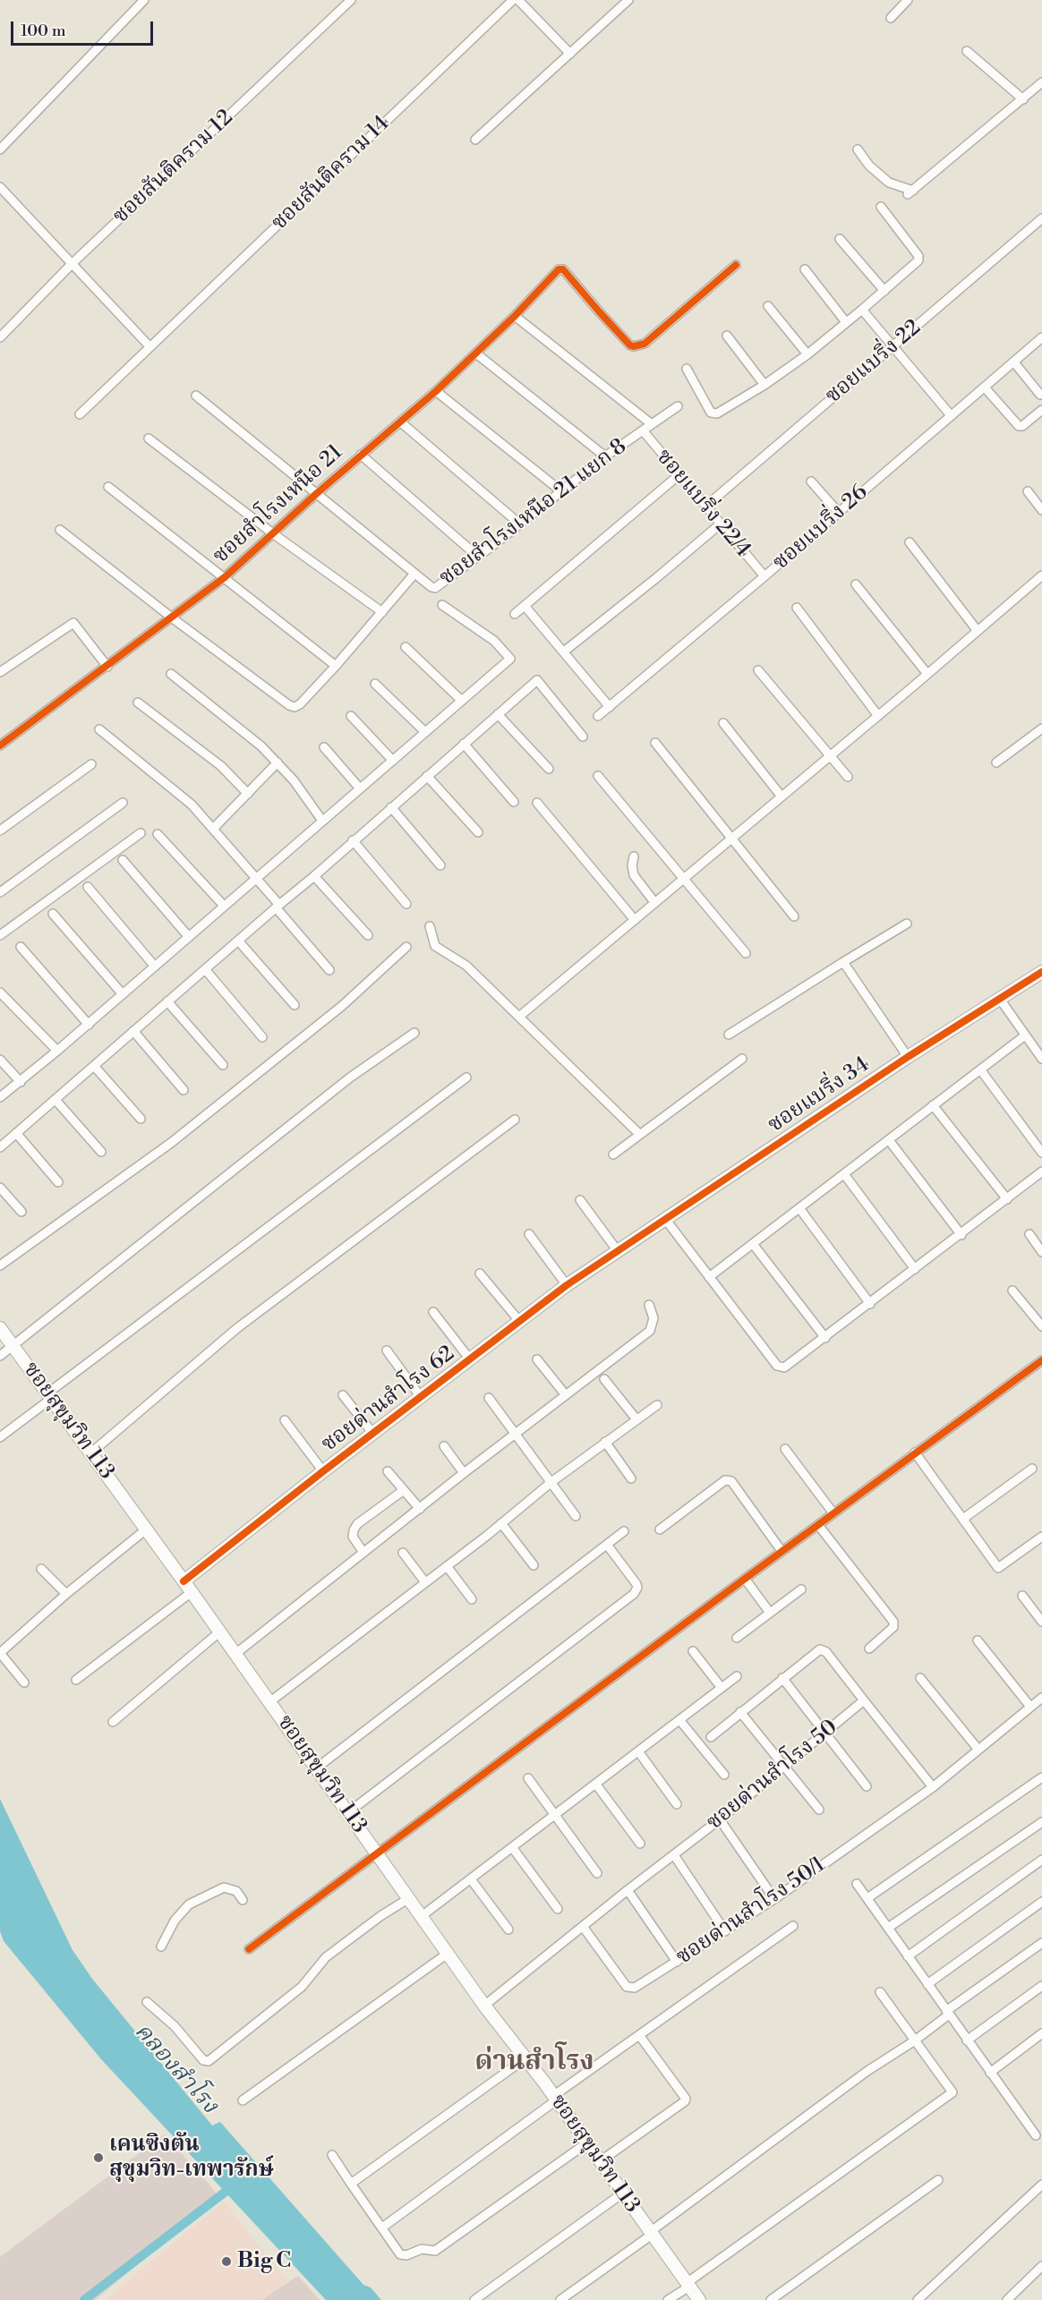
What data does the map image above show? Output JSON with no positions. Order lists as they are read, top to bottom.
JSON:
{
  "streets": {
    "main road": ["ซอยแบริ่ง 34", "ซอยด่านสำโรง 62", "ซอยสุขุมวิท 113"],
    "street": [
      "ซอยสันติคราม 12",
      "ซอยสันติคราม 14",
      "ซอยแบริ่ง 22",
      "ซอยแบริ่ง 22/4",
      "ซอยสำโรงเหนือ 21",
      "ซอยสำโรงเหนือ 21 แยก 8",
      "ซอยแบริ่ง 26",
      "ซอยด่านสำโรง 50",
      "ซอยด่านสำโรง 50/1"
    ]
  },
  "crossings": [
    ["ซอยแบริ่ง 22", "ซอยแบริ่ง 22/4"],
    ["ซอยแบริ่ง 22/4", "ซอยสำโรงเหนือ 21 แยก 8"],
    ["ซอยแบริ่ง 22/4", "ซอยแบริ่ง 26"],
    ["ซอยสำโรงเหนือ 21", "ซอยสำโรงเหนือ 21 แยก 8"],
    ["ซอยแบริ่ง 34", "ซอยด่านสำโรง 62"],
    ["ซอยด่านสำโรง 62", "ซอยสุขุมวิท 113"],
    ["ซอยสุขุมวิท 113", "ซอยด่านสำโรง 50"],
    ["ซอยด่านสำโรง 50", "ซอยด่านสำโรง 50/1"]
  ],
  "districts": ["ด่านสำโรง"],
  "water": ["คลองสำโรง"],
  "places": ["เคนซิงตัน สุขุมวิท-เทพารักษ์", "Big C"],
  "scale_bar": "100 m"
}
